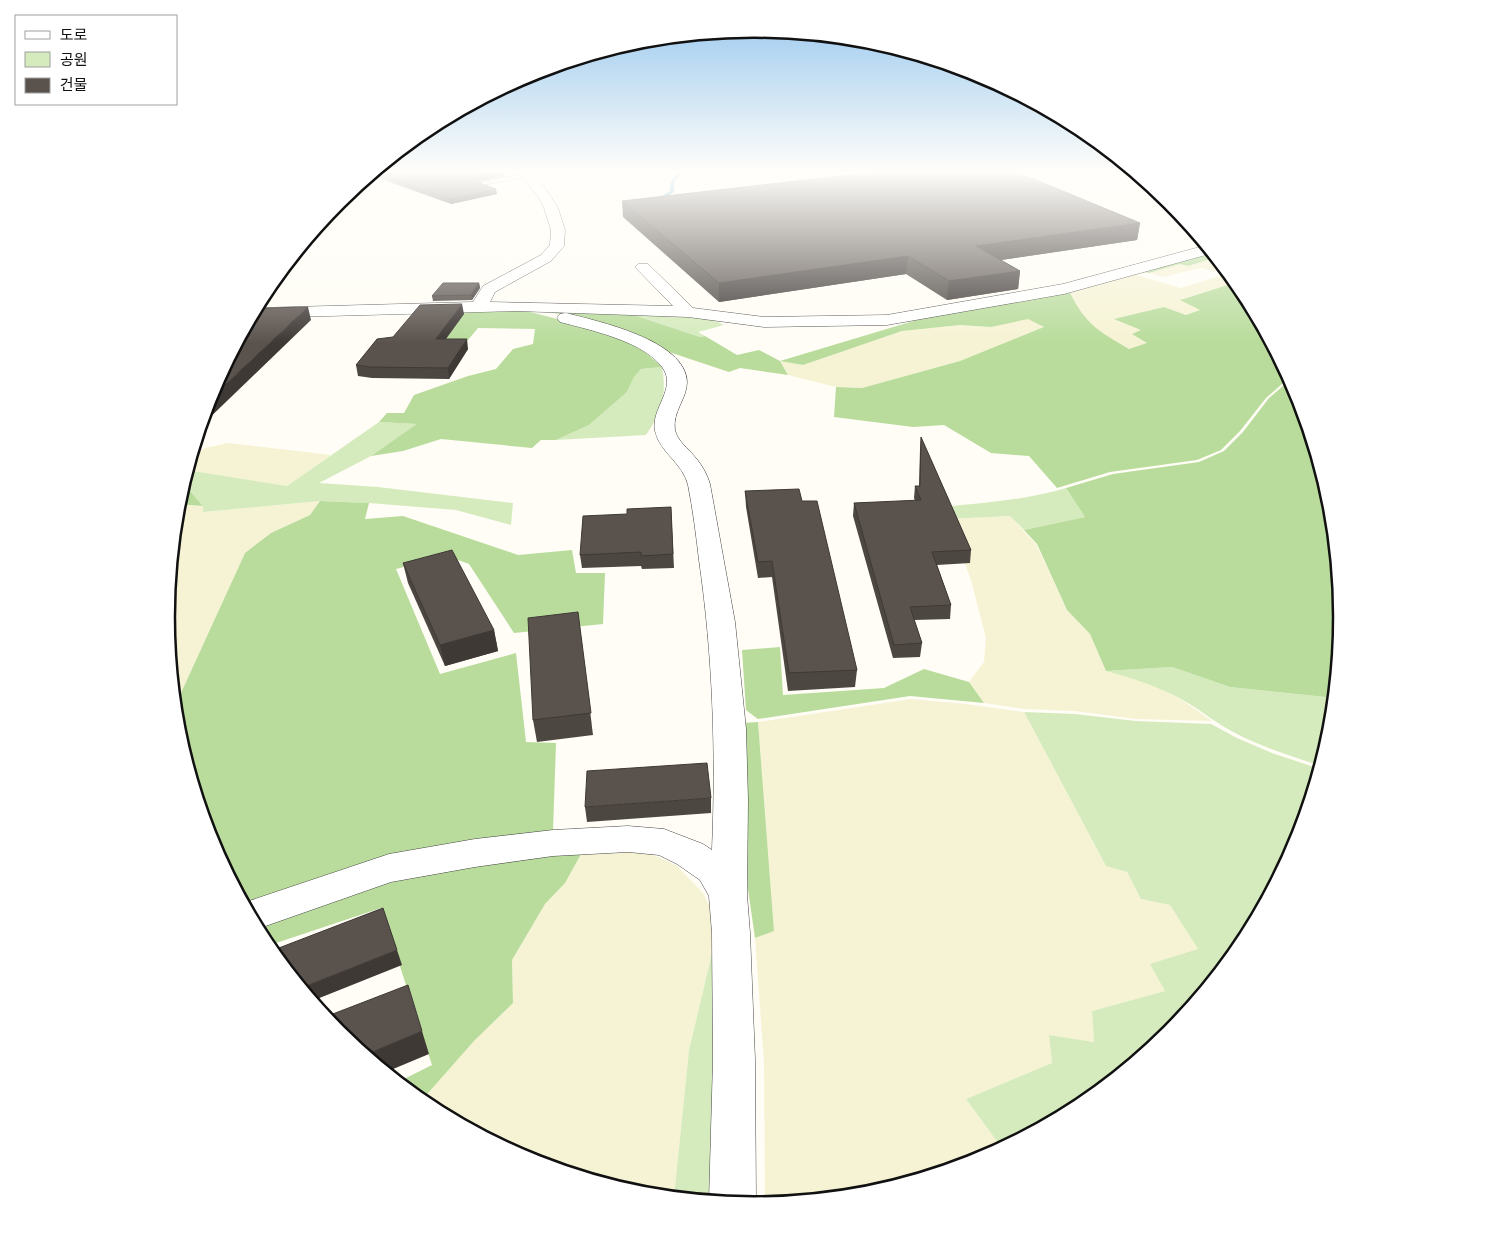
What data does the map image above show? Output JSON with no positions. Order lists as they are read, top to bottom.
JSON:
{
  "legend": ["도로", "공원", "건물"]
}
